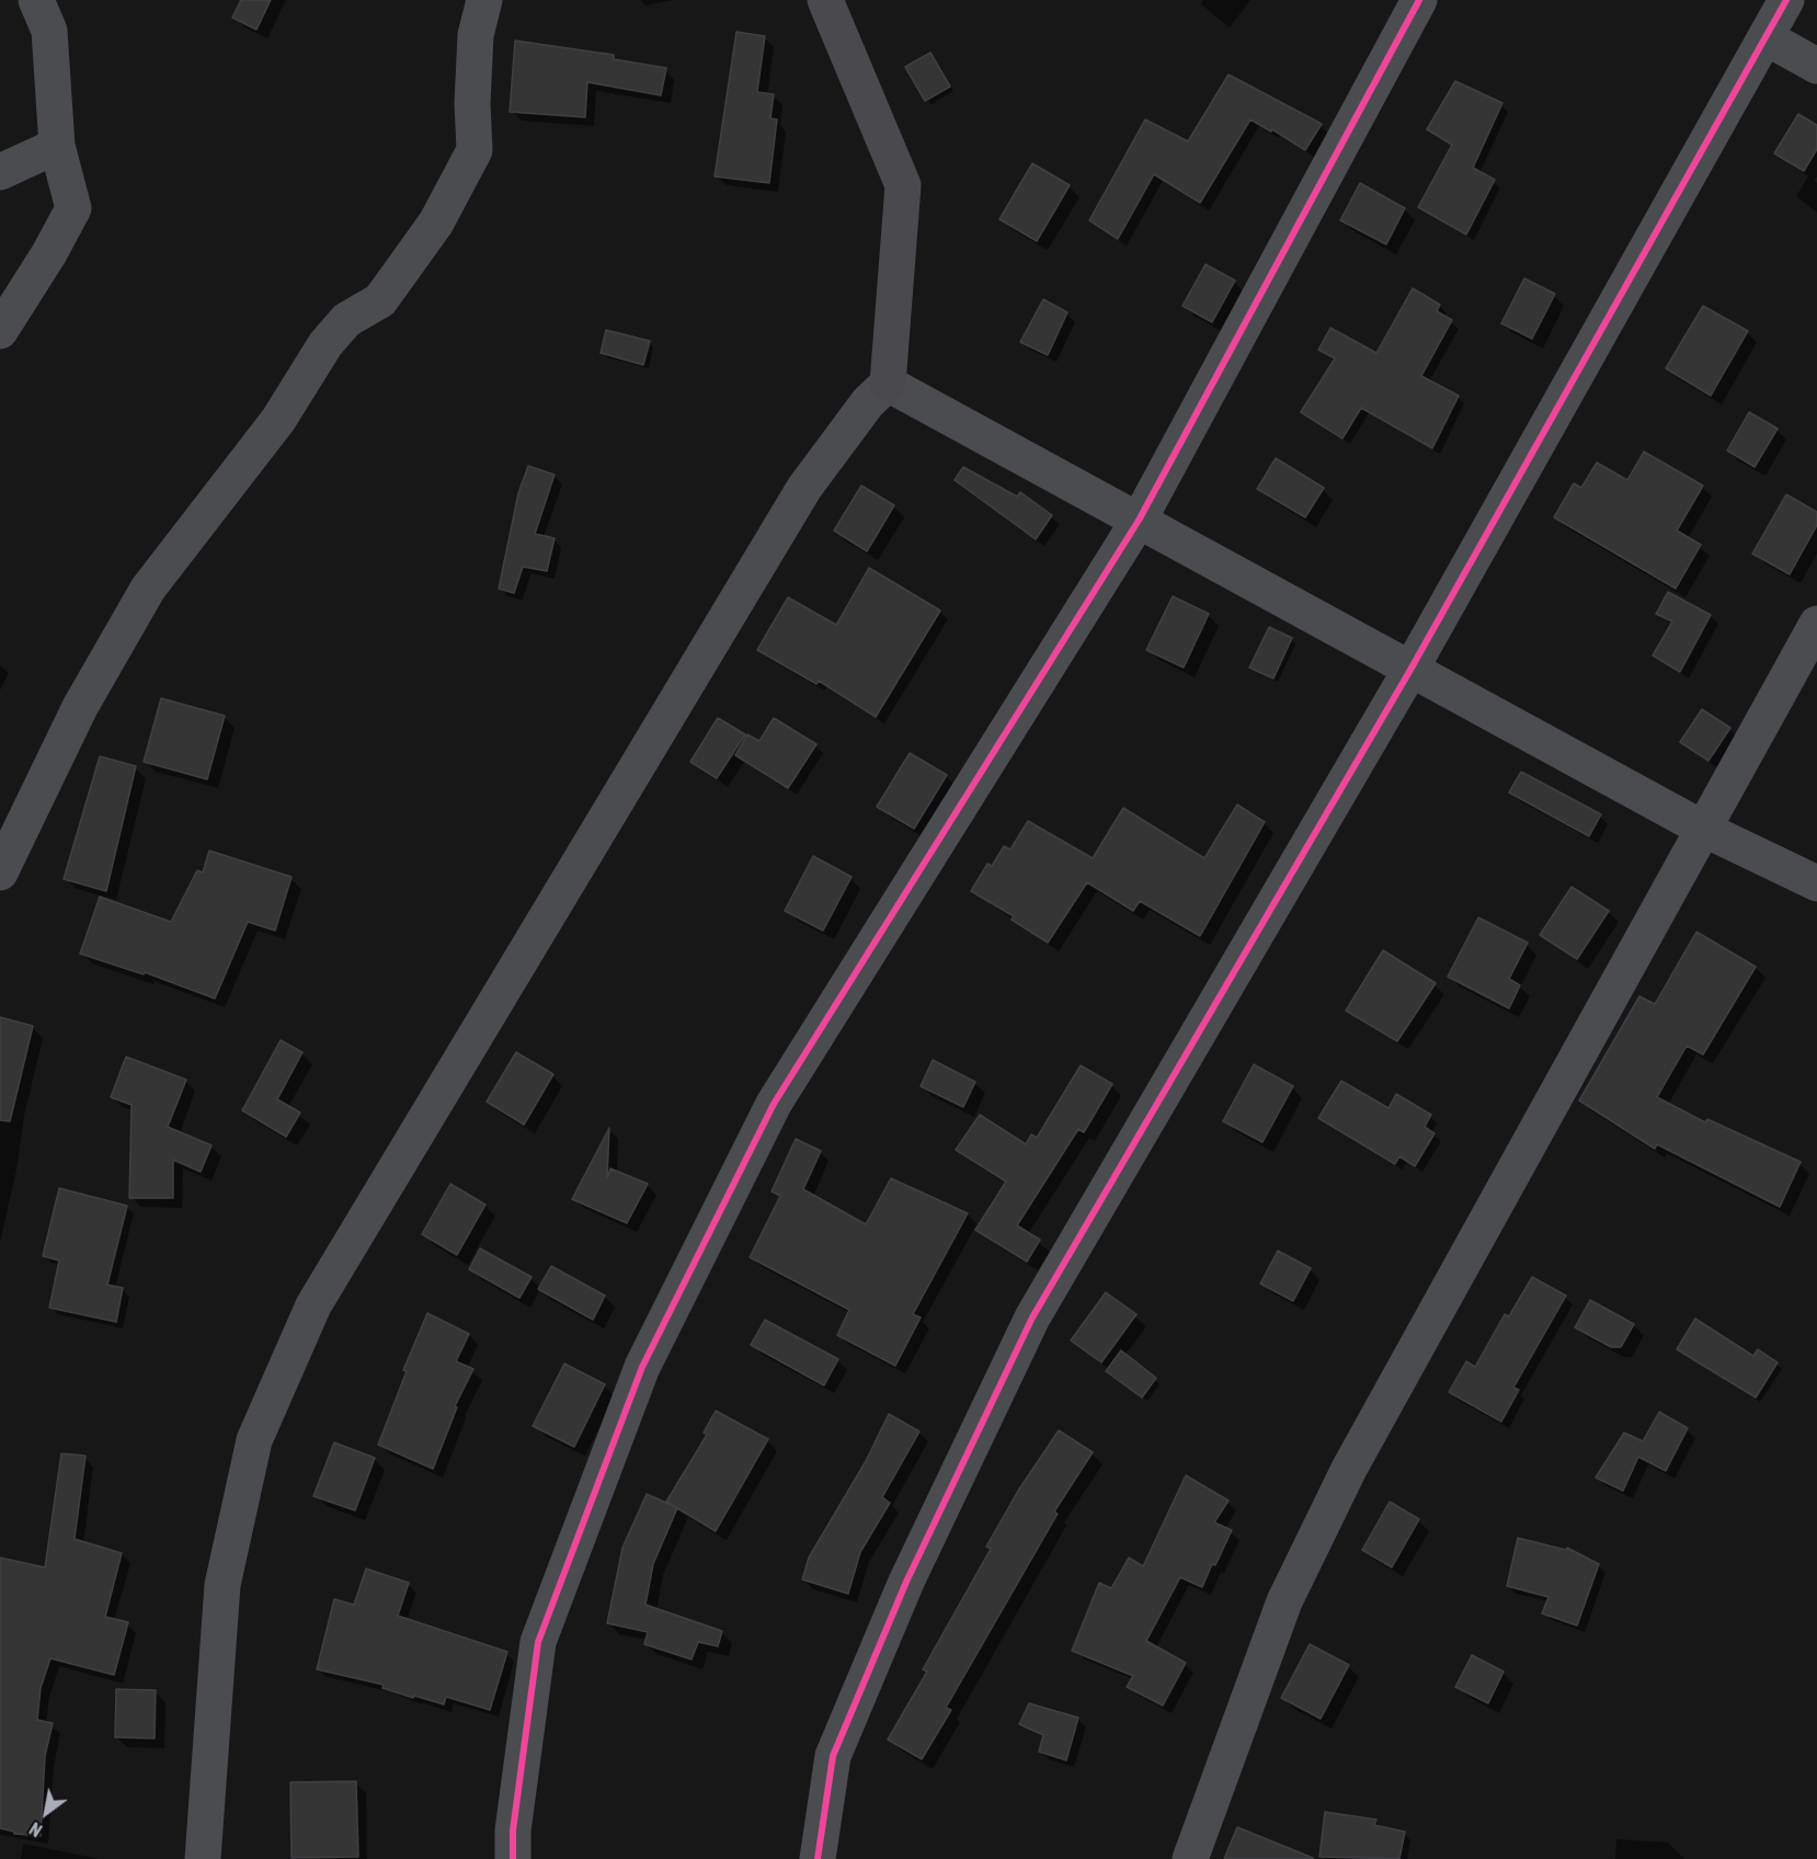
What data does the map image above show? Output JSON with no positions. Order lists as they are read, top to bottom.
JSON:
{
  "north": "bottom left"
}
